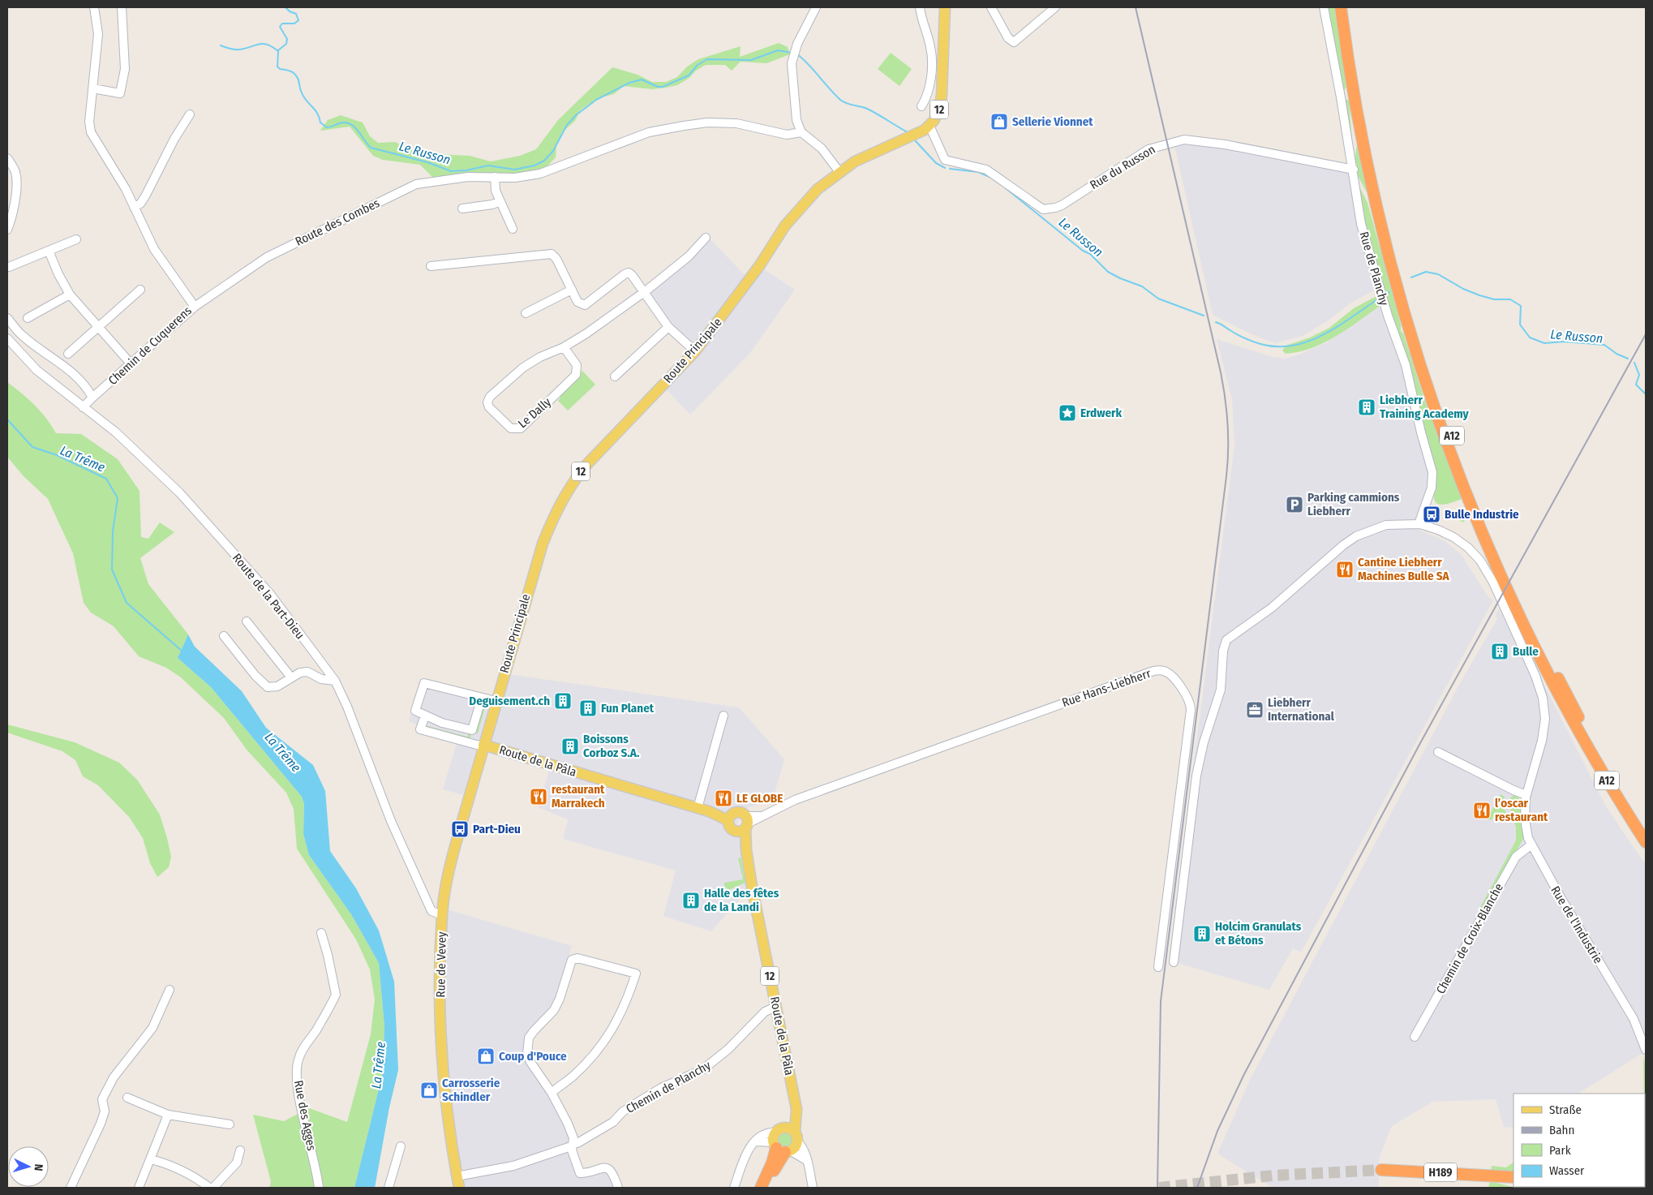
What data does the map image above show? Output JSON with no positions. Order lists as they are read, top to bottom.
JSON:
{
  "streets": {
    "highway": ["12", "A12", "H189"],
    "main road": ["Route Principale", "Route de la Pâla", "Rue de Vevey"],
    "street": [
      "Rue du Russon",
      "Route des Combes",
      "Rue de Planchy",
      "Chemin de Cuquerens",
      "Le Dally",
      "Route de la Part-Dieu",
      "Rue Hans-Liebherr",
      "Rue de l'Industrie",
      "Chemin de Croix-Blanche",
      "Chemin de Planchy",
      "Rue des Agges"
    ]
  },
  "crossings": [
    ["12", "Rue du Russon"],
    ["12", "Route Principale"],
    ["12", "Route de la Pâla"],
    ["Rue du Russon", "Rue de Planchy"],
    ["Rue du Russon", "Route Principale"],
    ["Route des Combes", "Chemin de Cuquerens"],
    ["Rue de Planchy", "Rue de l'Industrie"],
    ["Chemin de Cuquerens", "Route de la Part-Dieu"],
    ["Route Principale", "Route de la Pâla"],
    ["Route Principale", "Rue de Vevey"],
    ["Route de la Part-Dieu", "Rue de Vevey"],
    ["Rue Hans-Liebherr", "Route de la Pâla"],
    ["Route de la Pâla", "Rue de Vevey"],
    ["Route de la Pâla", "Chemin de Planchy"],
    ["Rue de l'Industrie", "Chemin de Croix-Blanche"],
    ["Rue de Vevey", "Chemin de Planchy"]
  ],
  "water": ["Le Russon", "La Trême"],
  "places": {
    "shop": ["Sellerie Vionnet", "Coup d'Pouce", "Carrosserie Schindler"],
    "building": [
      "Liebherr Training Academy",
      "Bulle",
      "Deguisement.ch",
      "Fun Planet",
      "Boissons Corboz S.A.",
      "Halle des fêtes de la Landi",
      "Holcim Granulats et Bétons"
    ],
    "place": ["Erdwerk"],
    "parking": ["Parking cammions Liebherr"],
    "bus stop": ["Bulle Industrie", "Part-Dieu"],
    "restaurant": [
      "Cantine Liebherr Machines Bulle SA",
      "restaurant Marrakech",
      "LE GLOBE",
      "l’oscar restaurant"
    ],
    "office": ["Liebherr International"]
  },
  "legend": [
    "Straße",
    "Bahn",
    "Park",
    "Wasser"
  ],
  "north": "right"
}
